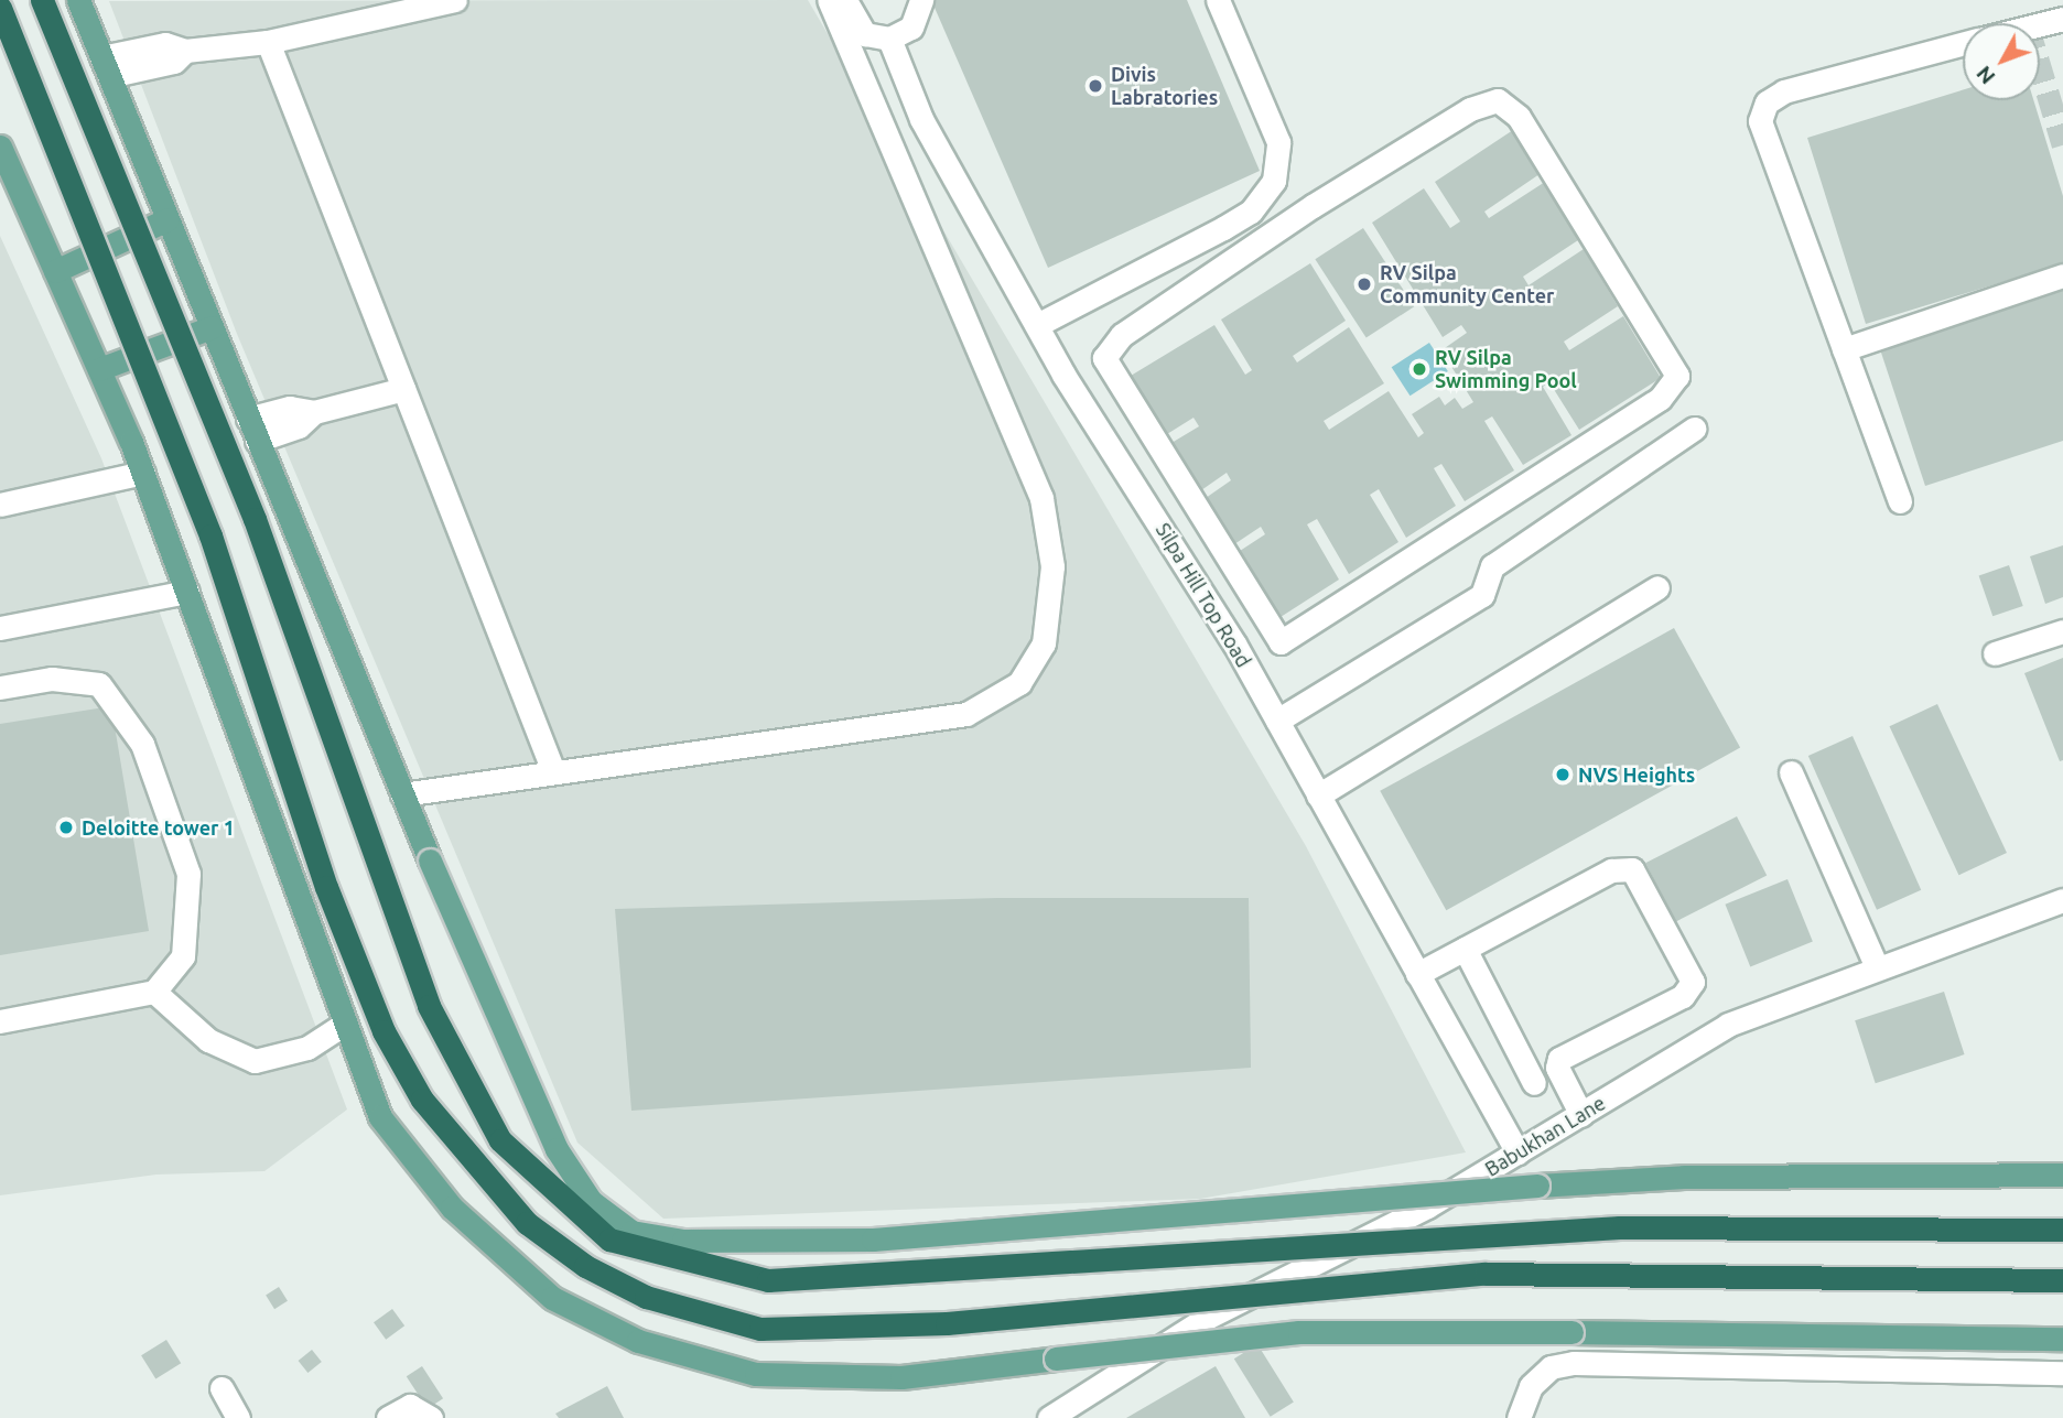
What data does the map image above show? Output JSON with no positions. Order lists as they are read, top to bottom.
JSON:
{
  "streets": {
    "street": ["Silpa Hill Top Road", "Babukhan Lane"]
  },
  "crossings": [
    ["Silpa Hill Top Road", "Babukhan Lane"]
  ],
  "places": [
    "Divis Labratories",
    "RV Silpa Community Center",
    "RV Silpa Swimming Pool",
    "NVS Heights",
    "Deloitte tower 1"
  ],
  "north": "bottom left"
}
